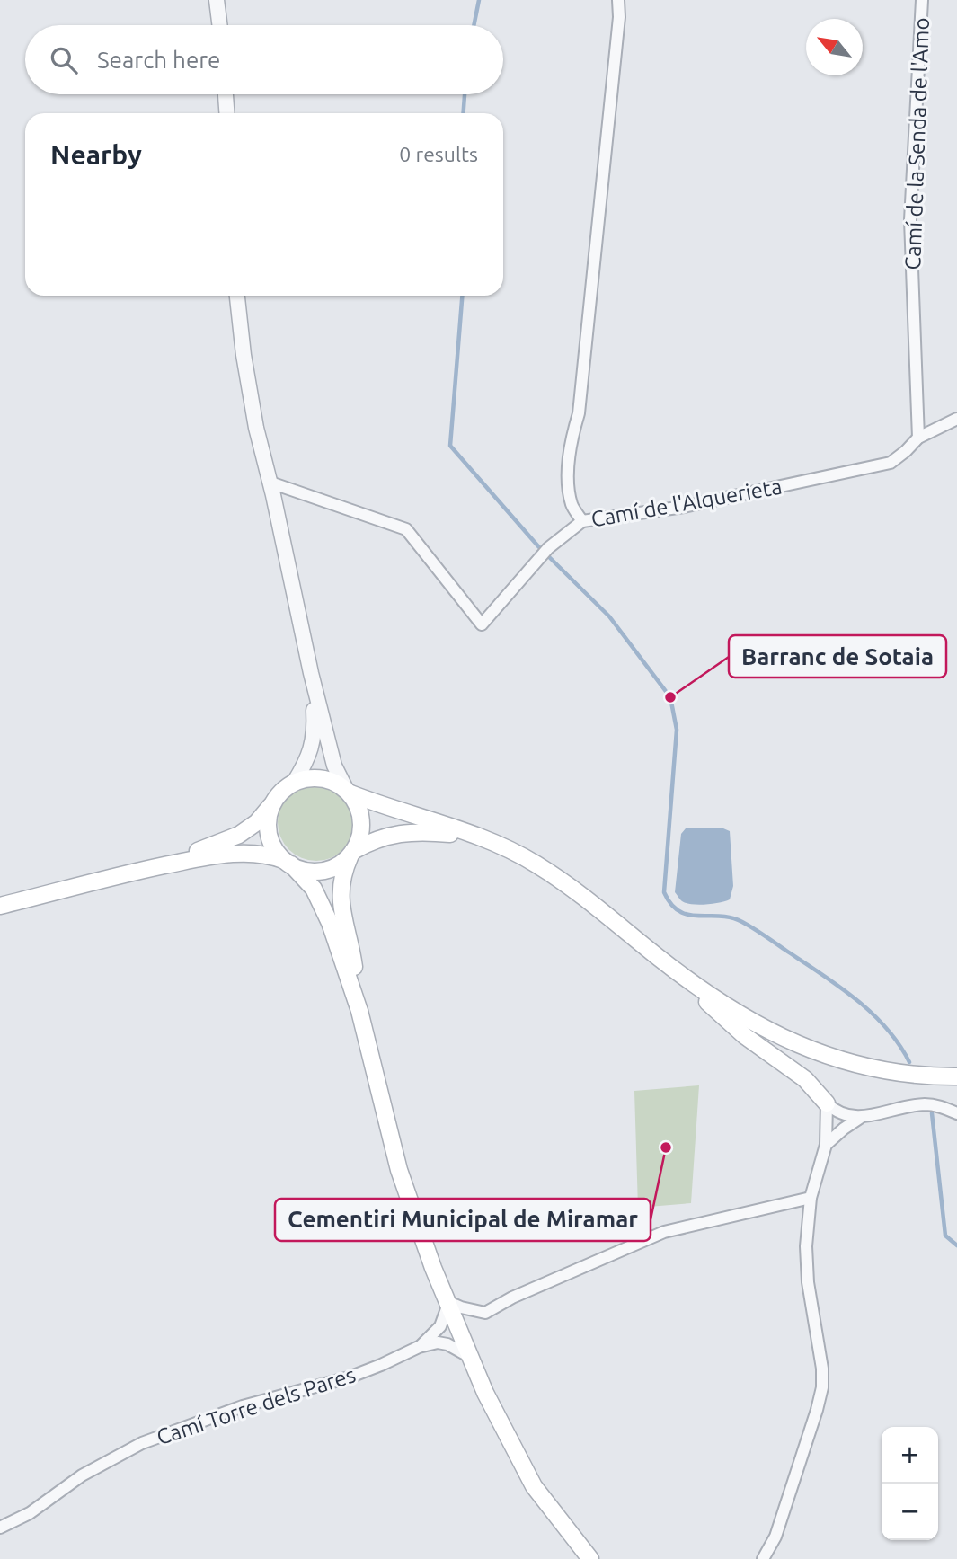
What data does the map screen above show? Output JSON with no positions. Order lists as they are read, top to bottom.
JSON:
{
  "streets": {
    "street": ["Camí de la Senda de l'Amo", "Camí de l'Alquerieta", "Camí Torre dels Pares"]
  },
  "crossings": [
    ["Camí de la Senda de l'Amo", "Camí de l'Alquerieta"]
  ],
  "places": ["Barranc de Sotaia", "Cementiri Municipal de Miramar"],
  "north": "top left",
  "page": {
    "search": "Search here",
    "heading": ["Nearby", "0 results"],
    "map_buttons": ["+", "−"]
  }
}
